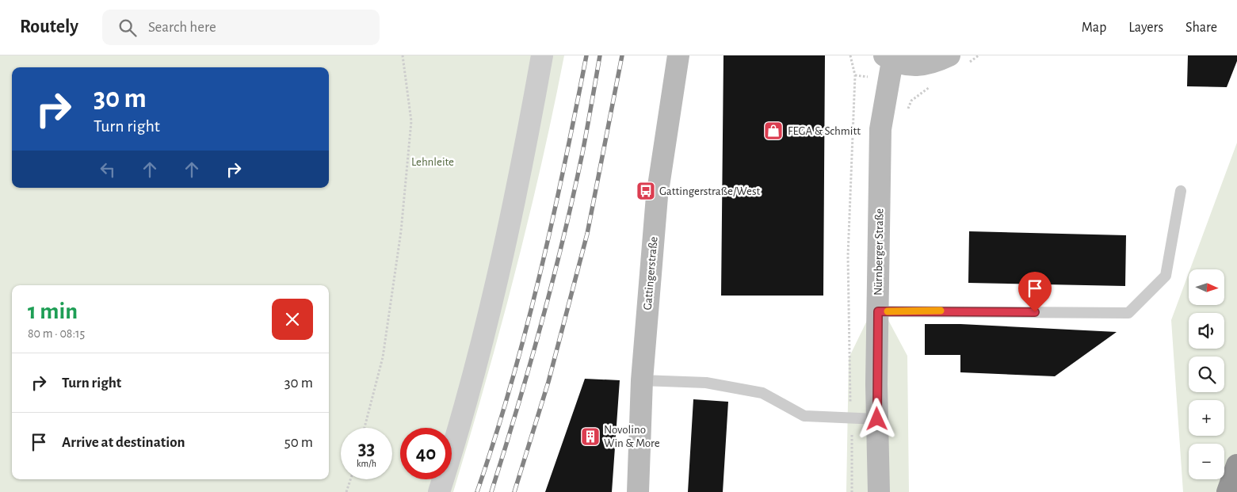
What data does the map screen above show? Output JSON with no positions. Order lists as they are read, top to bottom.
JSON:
{
  "streets": {
    "street": ["Nürnberger Straße", "Gattingerstraße"]
  },
  "parks": ["Lehnleite"],
  "places": {
    "shop": ["FEGA & Schmitt"],
    "bus stop": ["Gattingerstraße/West"],
    "building": ["Novolino Win & More"]
  },
  "north": "right",
  "page": {
    "header": "Routely",
    "search": "Search here",
    "nav": ["Map", "Layers", "Share"],
    "turn": ["30 m", "Turn right"],
    "map_buttons": ["+", "−"],
    "heading": ["1 min", "80 m · 08:15"],
    "list": [
      {
        "name": "Turn right",
        "value": "30 m"
      },
      {
        "name": "Arrive at destination",
        "value": "50 m"
      }
    ],
    "speed": "33 km/h",
    "limit": "40"
  }
}
